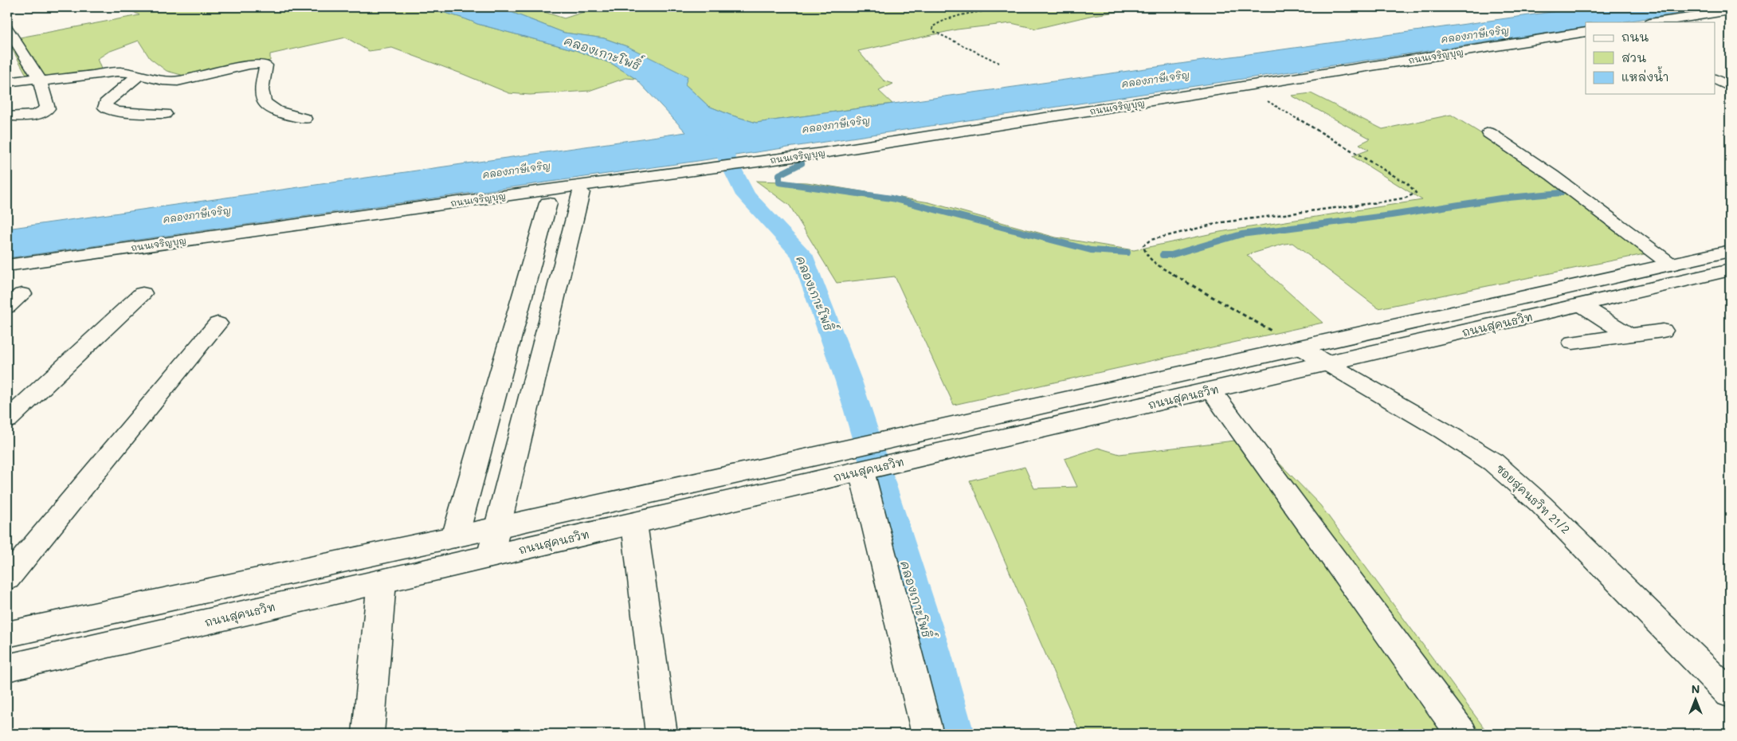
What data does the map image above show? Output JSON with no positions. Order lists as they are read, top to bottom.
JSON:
{
  "streets": {
    "street": ["ถนนเจริญบุญ", "ถนนสุคนธวิท", "ซอยสุคนธวิท 21/2"]
  },
  "crossings": [
    ["ถนนสุคนธวิท", "ซอยสุคนธวิท 21/2"]
  ],
  "water": ["คลองภาษีเจริญ", "คลองเกาะโพธิ์"],
  "legend": ["ถนน", "สวน", "แหล่งน้ำ"],
  "north": "top"
}
